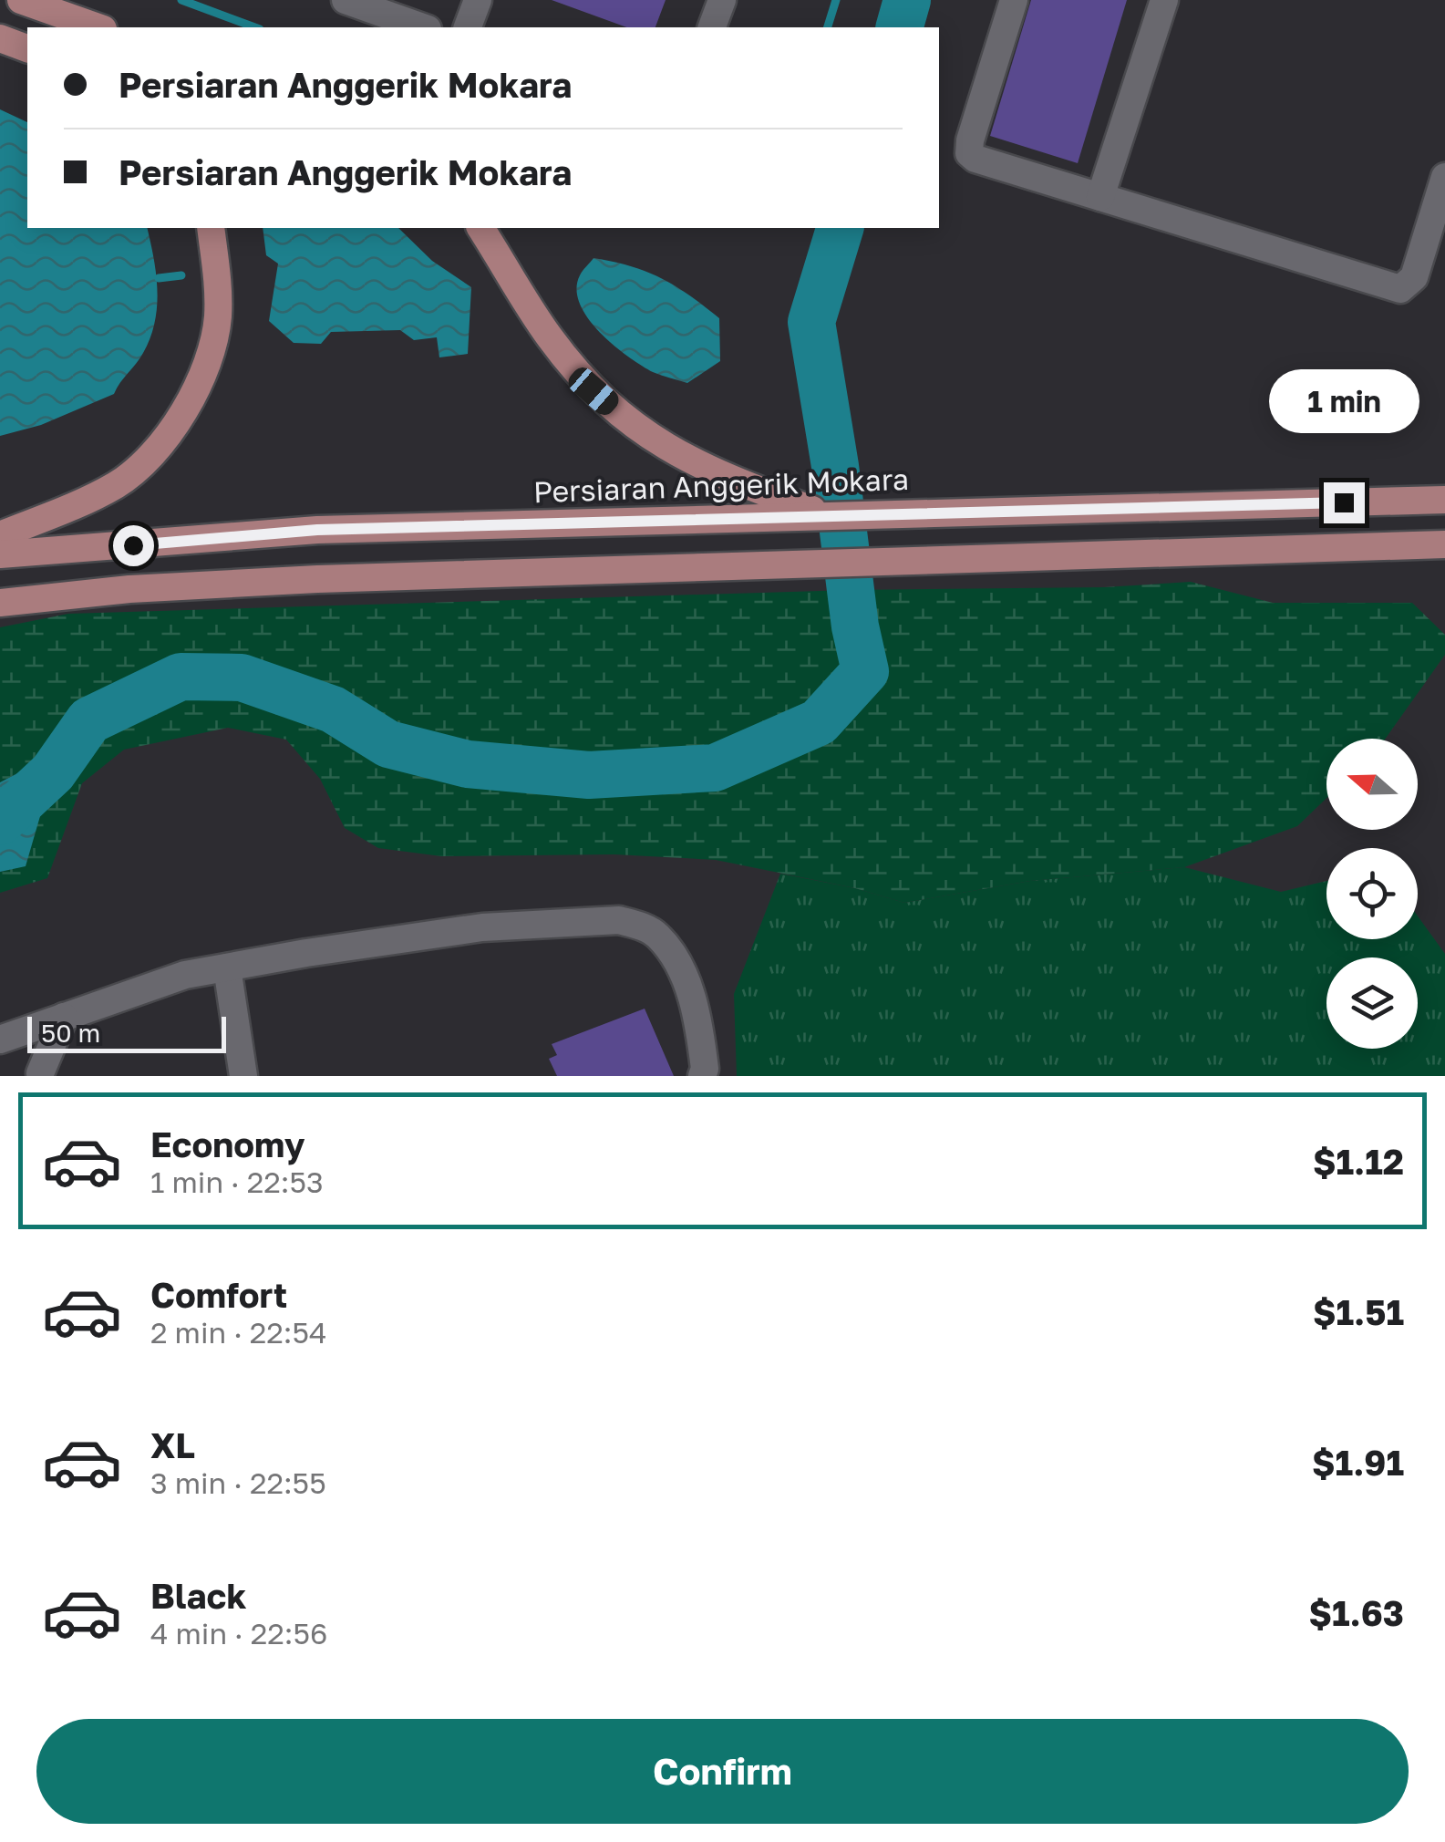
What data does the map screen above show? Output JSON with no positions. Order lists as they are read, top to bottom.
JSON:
{
  "streets": {
    "main road": ["Persiaran Anggerik Mokara"]
  },
  "scale_bar": "50 m",
  "north": "left",
  "page": {
    "banner": ["Persiaran Anggerik Mokara", "Persiaran Anggerik Mokara"],
    "bubble": "1 min",
    "scale": "50 m",
    "list": [
      {
        "name": "Economy",
        "note": "1 min · 22:53",
        "value": "$1.12"
      },
      {
        "name": "Comfort",
        "note": "2 min · 22:54",
        "value": "$1.51"
      },
      {
        "name": "XL",
        "note": "3 min · 22:55",
        "value": "$1.91"
      },
      {
        "name": "Black",
        "note": "4 min · 22:56",
        "value": "$1.63"
      }
    ],
    "buttons": "Confirm"
  }
}
